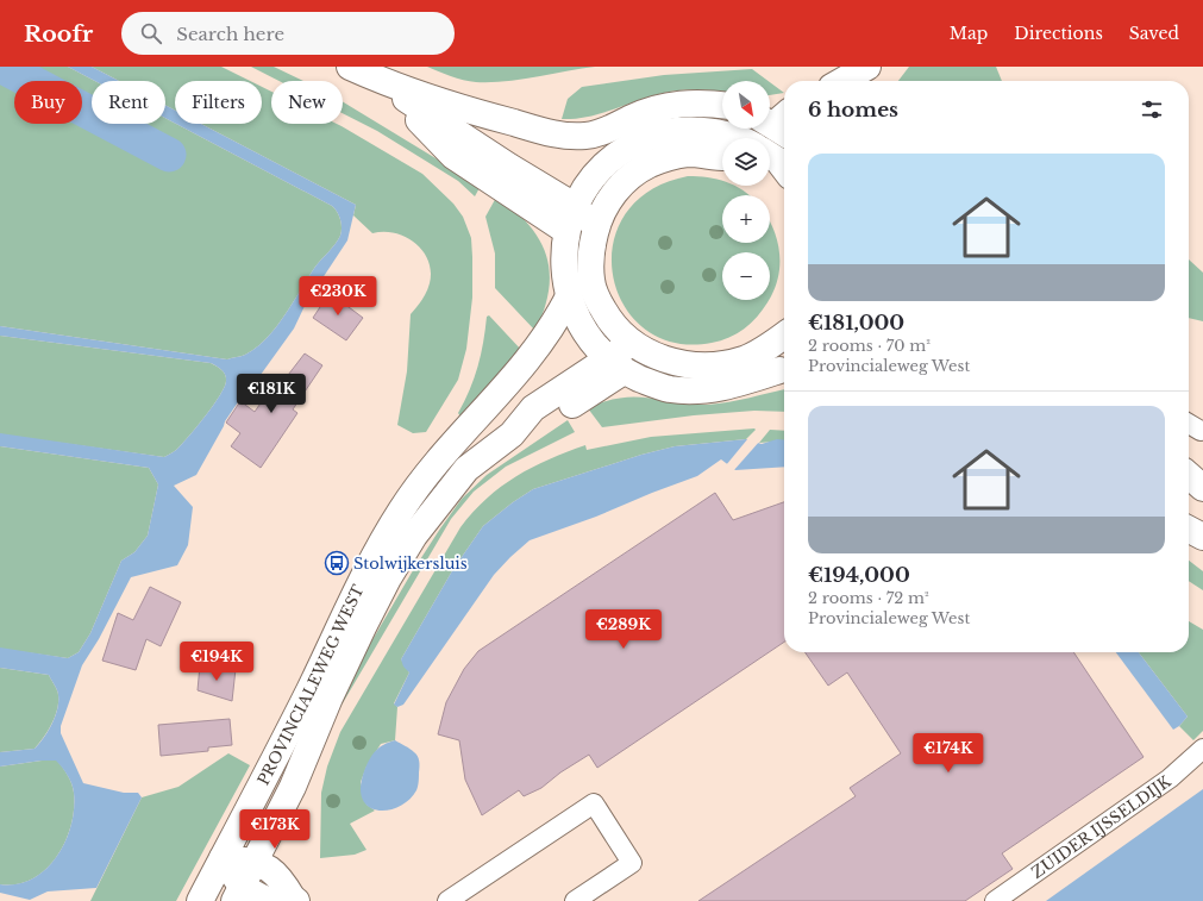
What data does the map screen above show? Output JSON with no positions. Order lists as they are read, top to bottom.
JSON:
{
  "streets": {
    "main road": ["PROVINCIALEWEG WEST"],
    "lane": ["ZUIDER IJSSELDIJK"]
  },
  "places": {
    "bus stop": ["Stolwijkersluis"]
  },
  "north": "bottom right",
  "page": {
    "header": "Roofr",
    "search": "Search here",
    "nav": ["Map", "Directions", "Saved"],
    "map_buttons": ["+", "−"],
    "chip": [
      "Buy",
      "Rent",
      "Filters",
      "New"
    ],
    "heading": "6 homes",
    "list": [
      {
        "name": "€181,000",
        "note": "2 rooms · 70 m² · Provincialeweg West"
      },
      {
        "name": "€194,000",
        "note": "2 rooms · 72 m² · Provincialeweg West"
      }
    ],
    "price": [
      "€230K",
      "€181K",
      "€289K",
      "€194K",
      "€174K",
      "€173K"
    ]
  }
}
